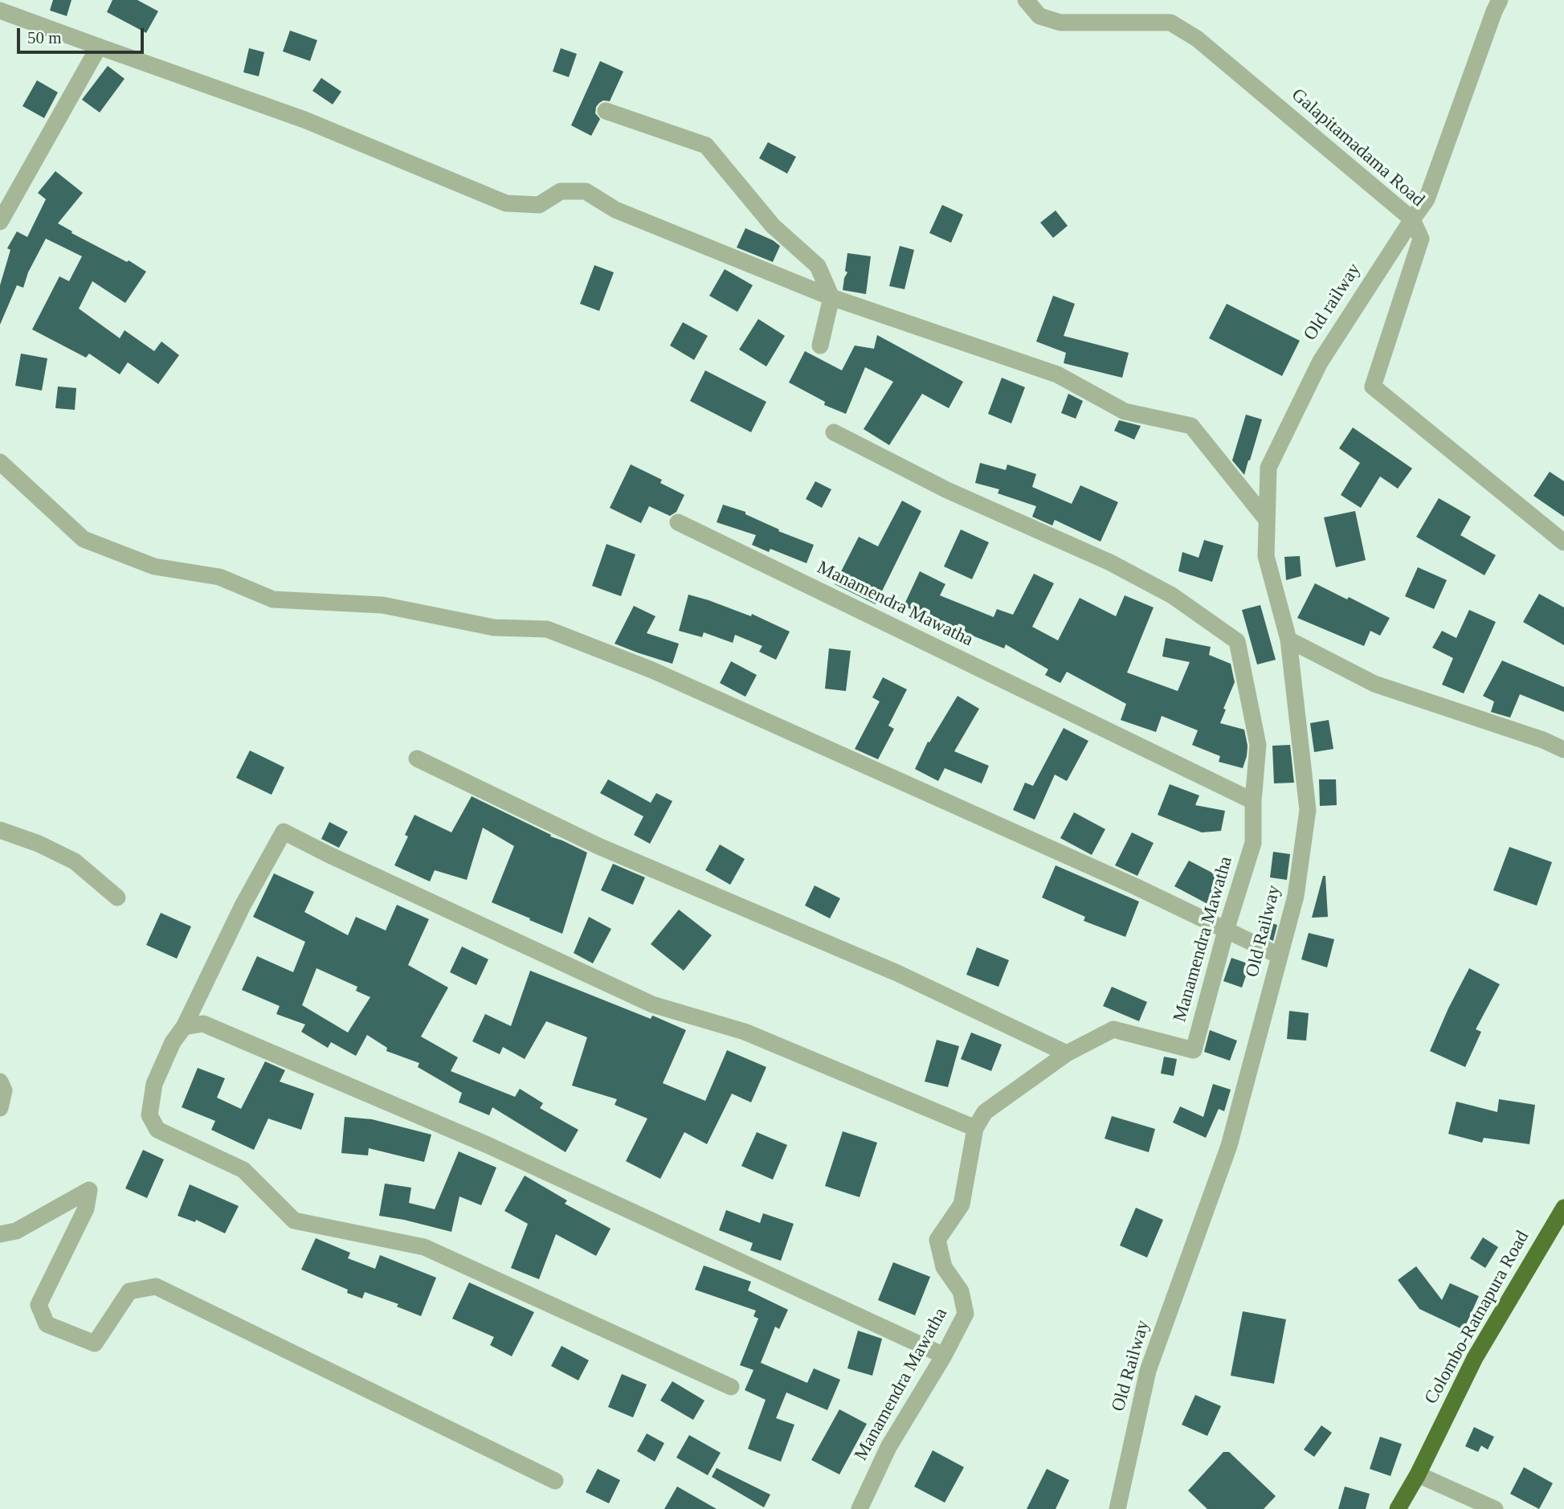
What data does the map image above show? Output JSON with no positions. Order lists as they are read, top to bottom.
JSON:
{
  "streets": {
    "highway": ["Colombo-Ratnapura Road"],
    "street": [
      "Galapitamadama Road",
      "Old railway",
      "Manamendra Mawatha",
      "Old Railway"
    ]
  },
  "crossings": [
    ["Galapitamadama Road", "Old railway"],
    ["Old railway", "Old Railway"]
  ],
  "scale_bar": "50 m"
}
